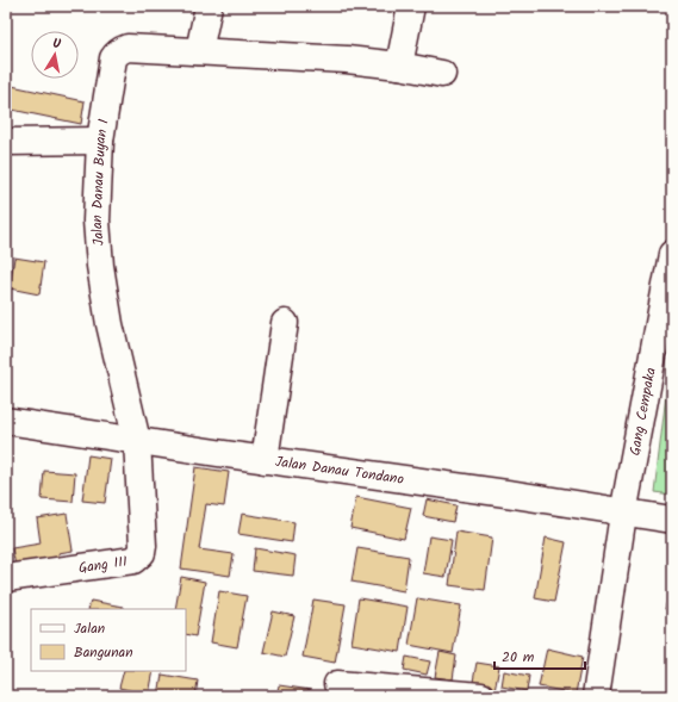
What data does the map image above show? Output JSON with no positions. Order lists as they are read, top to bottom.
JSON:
{
  "streets": {
    "street": [
      "Jalan Danau Buyan I",
      "Gang Cempaka",
      "Jalan Danau Tondano",
      "Gang III"
    ]
  },
  "crossings": [
    ["Jalan Danau Buyan I", "Jalan Danau Tondano"],
    ["Jalan Danau Buyan I", "Gang III"],
    ["Gang Cempaka", "Jalan Danau Tondano"],
    ["Jalan Danau Tondano", "Gang III"]
  ],
  "legend": ["Jalan", "Bangunan"],
  "scale_bar": "20 m",
  "north": "top"
}
